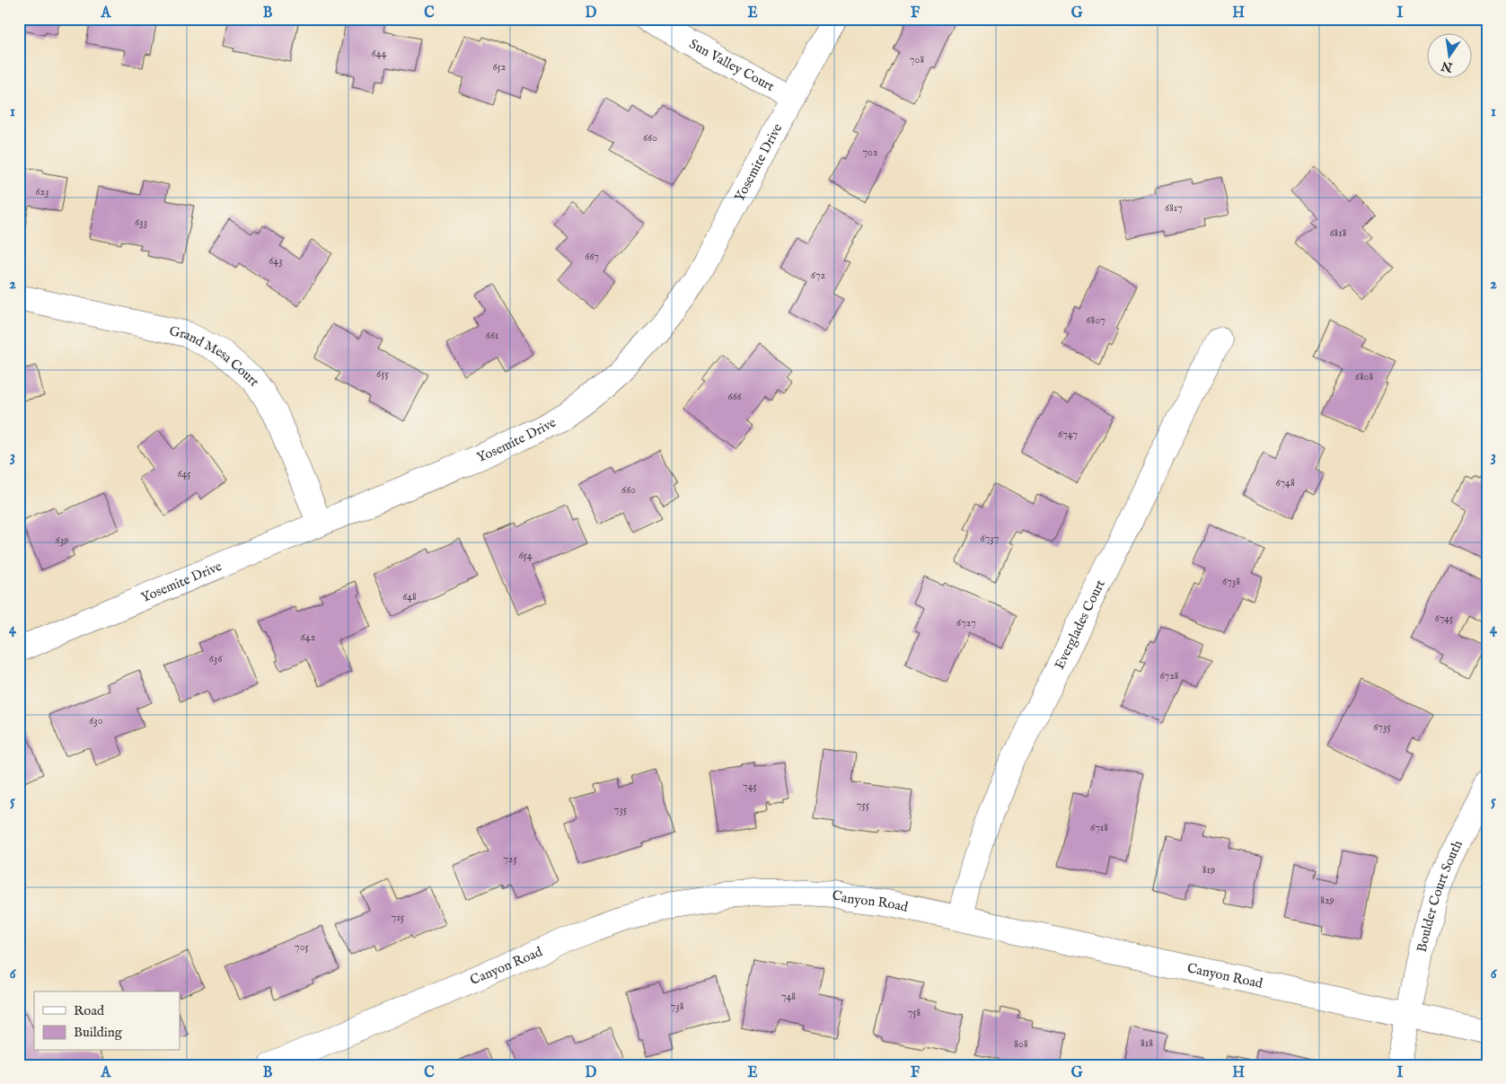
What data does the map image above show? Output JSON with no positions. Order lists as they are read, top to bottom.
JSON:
{
  "streets": {
    "street": [
      "Sun Valley Court",
      "Yosemite Drive",
      "Grand Mesa Court",
      "Everglades Court",
      "Boulder Court South",
      "Canyon Road"
    ]
  },
  "crossings": [
    ["Sun Valley Court", "Yosemite Drive"],
    ["Yosemite Drive", "Grand Mesa Court"],
    ["Everglades Court", "Canyon Road"],
    ["Boulder Court South", "Canyon Road"]
  ],
  "house_numbers": [
    "644",
    "708",
    "652",
    "660",
    "702",
    "623",
    "6817",
    "633",
    "6818",
    "667",
    "643",
    "672",
    "6807",
    "661",
    "655",
    "6808",
    "666",
    "6747",
    "645",
    "6748",
    "660",
    "6737",
    "639",
    "654",
    "6738",
    "648",
    "6745",
    "6727",
    "642",
    "636",
    "6728",
    "630",
    "6735",
    "745",
    "755",
    "735",
    "6718",
    "725",
    "819",
    "829",
    "715",
    "705",
    "748",
    "738",
    "758",
    "818",
    "808"
  ],
  "legend": ["Road", "Building"],
  "north": "bottom",
  "grid": {
    "columns": [
      "A",
      "B",
      "C",
      "D",
      "E",
      "F",
      "G",
      "H",
      "I"
    ],
    "rows": [
      "1",
      "2",
      "3",
      "4",
      "5",
      "6"
    ]
  }
}
